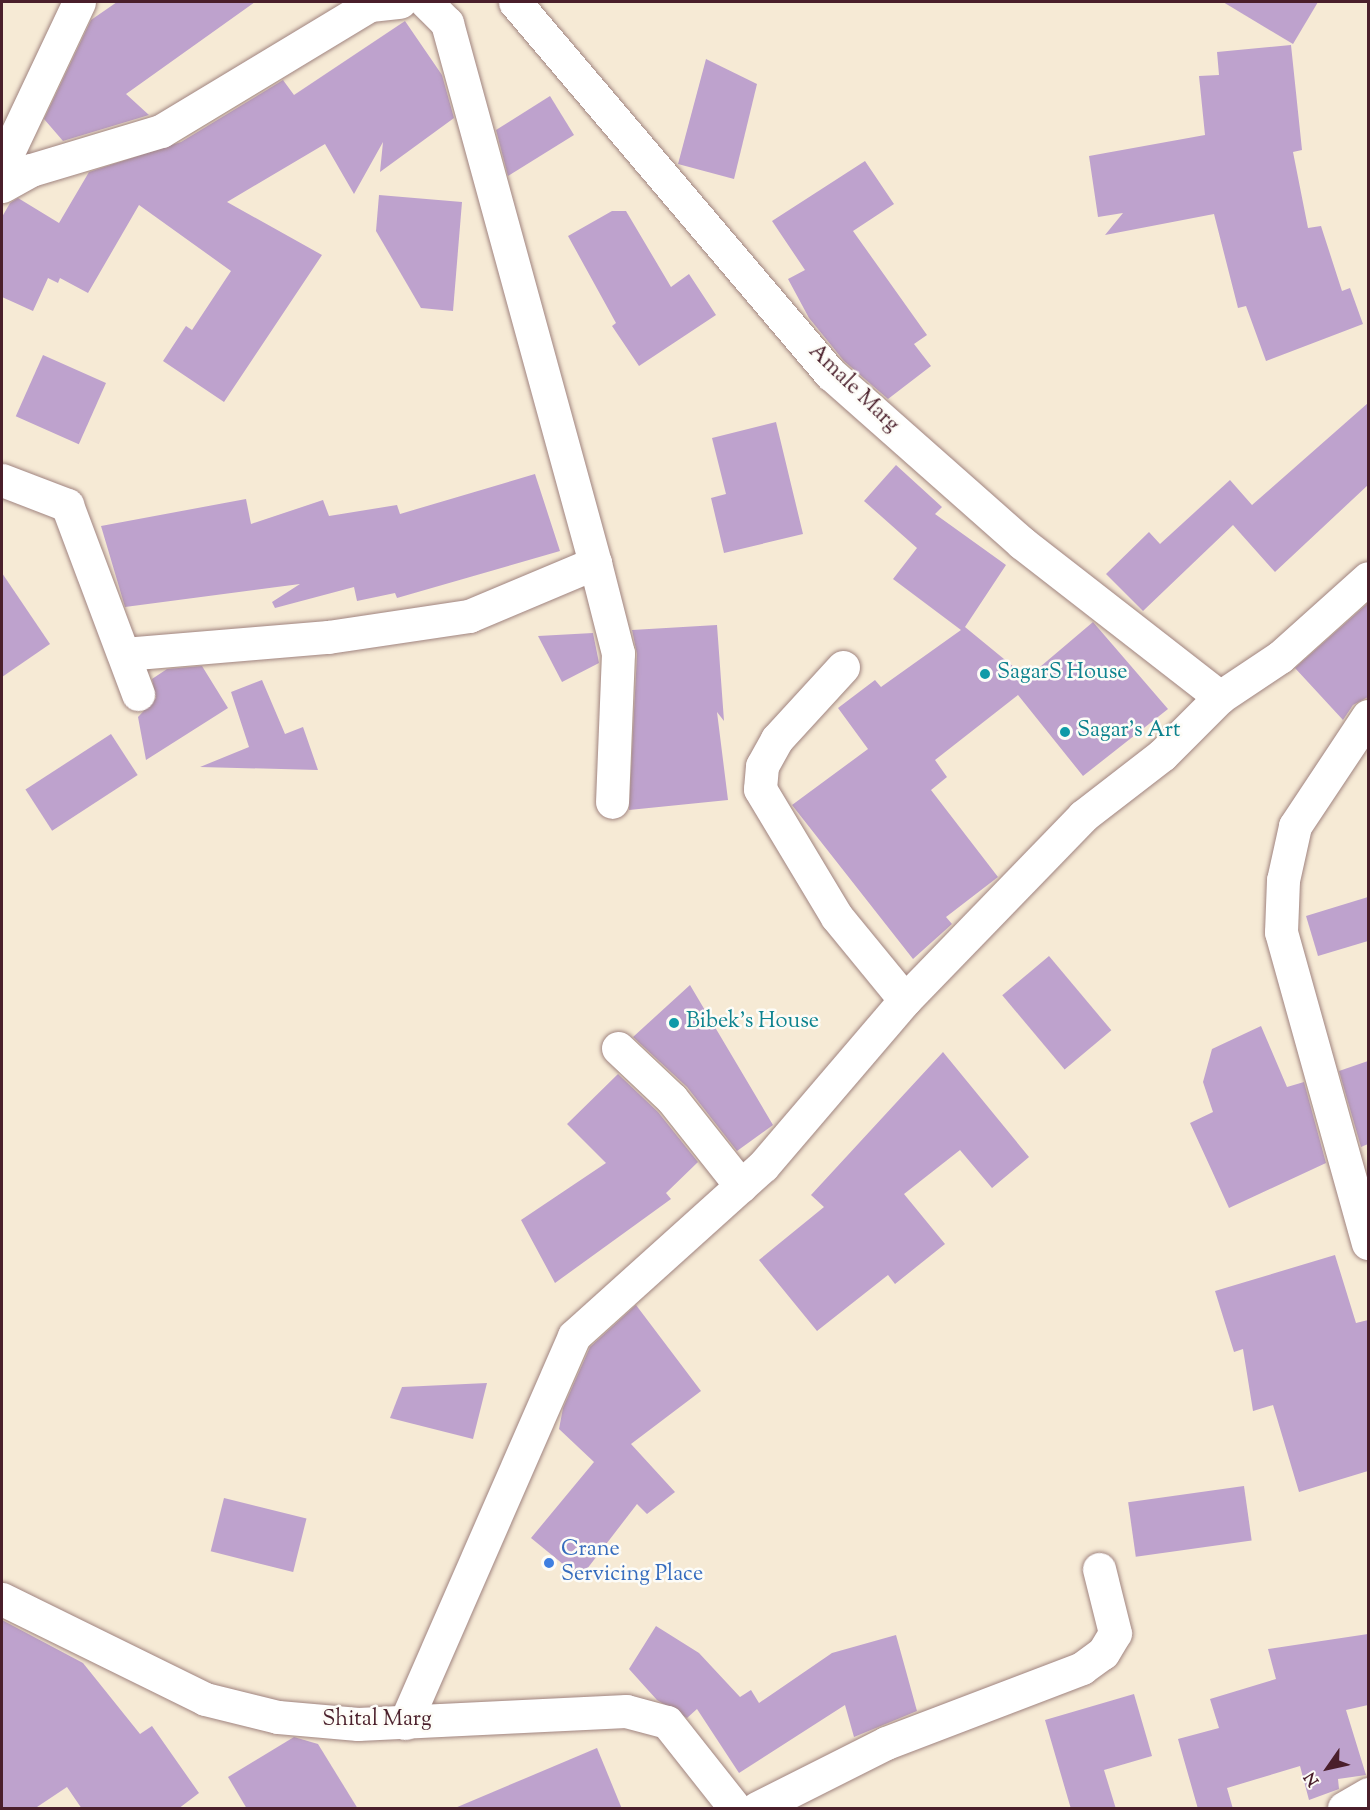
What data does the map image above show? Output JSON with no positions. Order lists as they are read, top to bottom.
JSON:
{
  "streets": {
    "street": ["Amale Marg", "Shital Marg"]
  },
  "places": [
    "SagarS House",
    "Sagar's Art",
    "Bibek's House",
    "Crane Servicing Place"
  ],
  "north": "bottom left"
}
